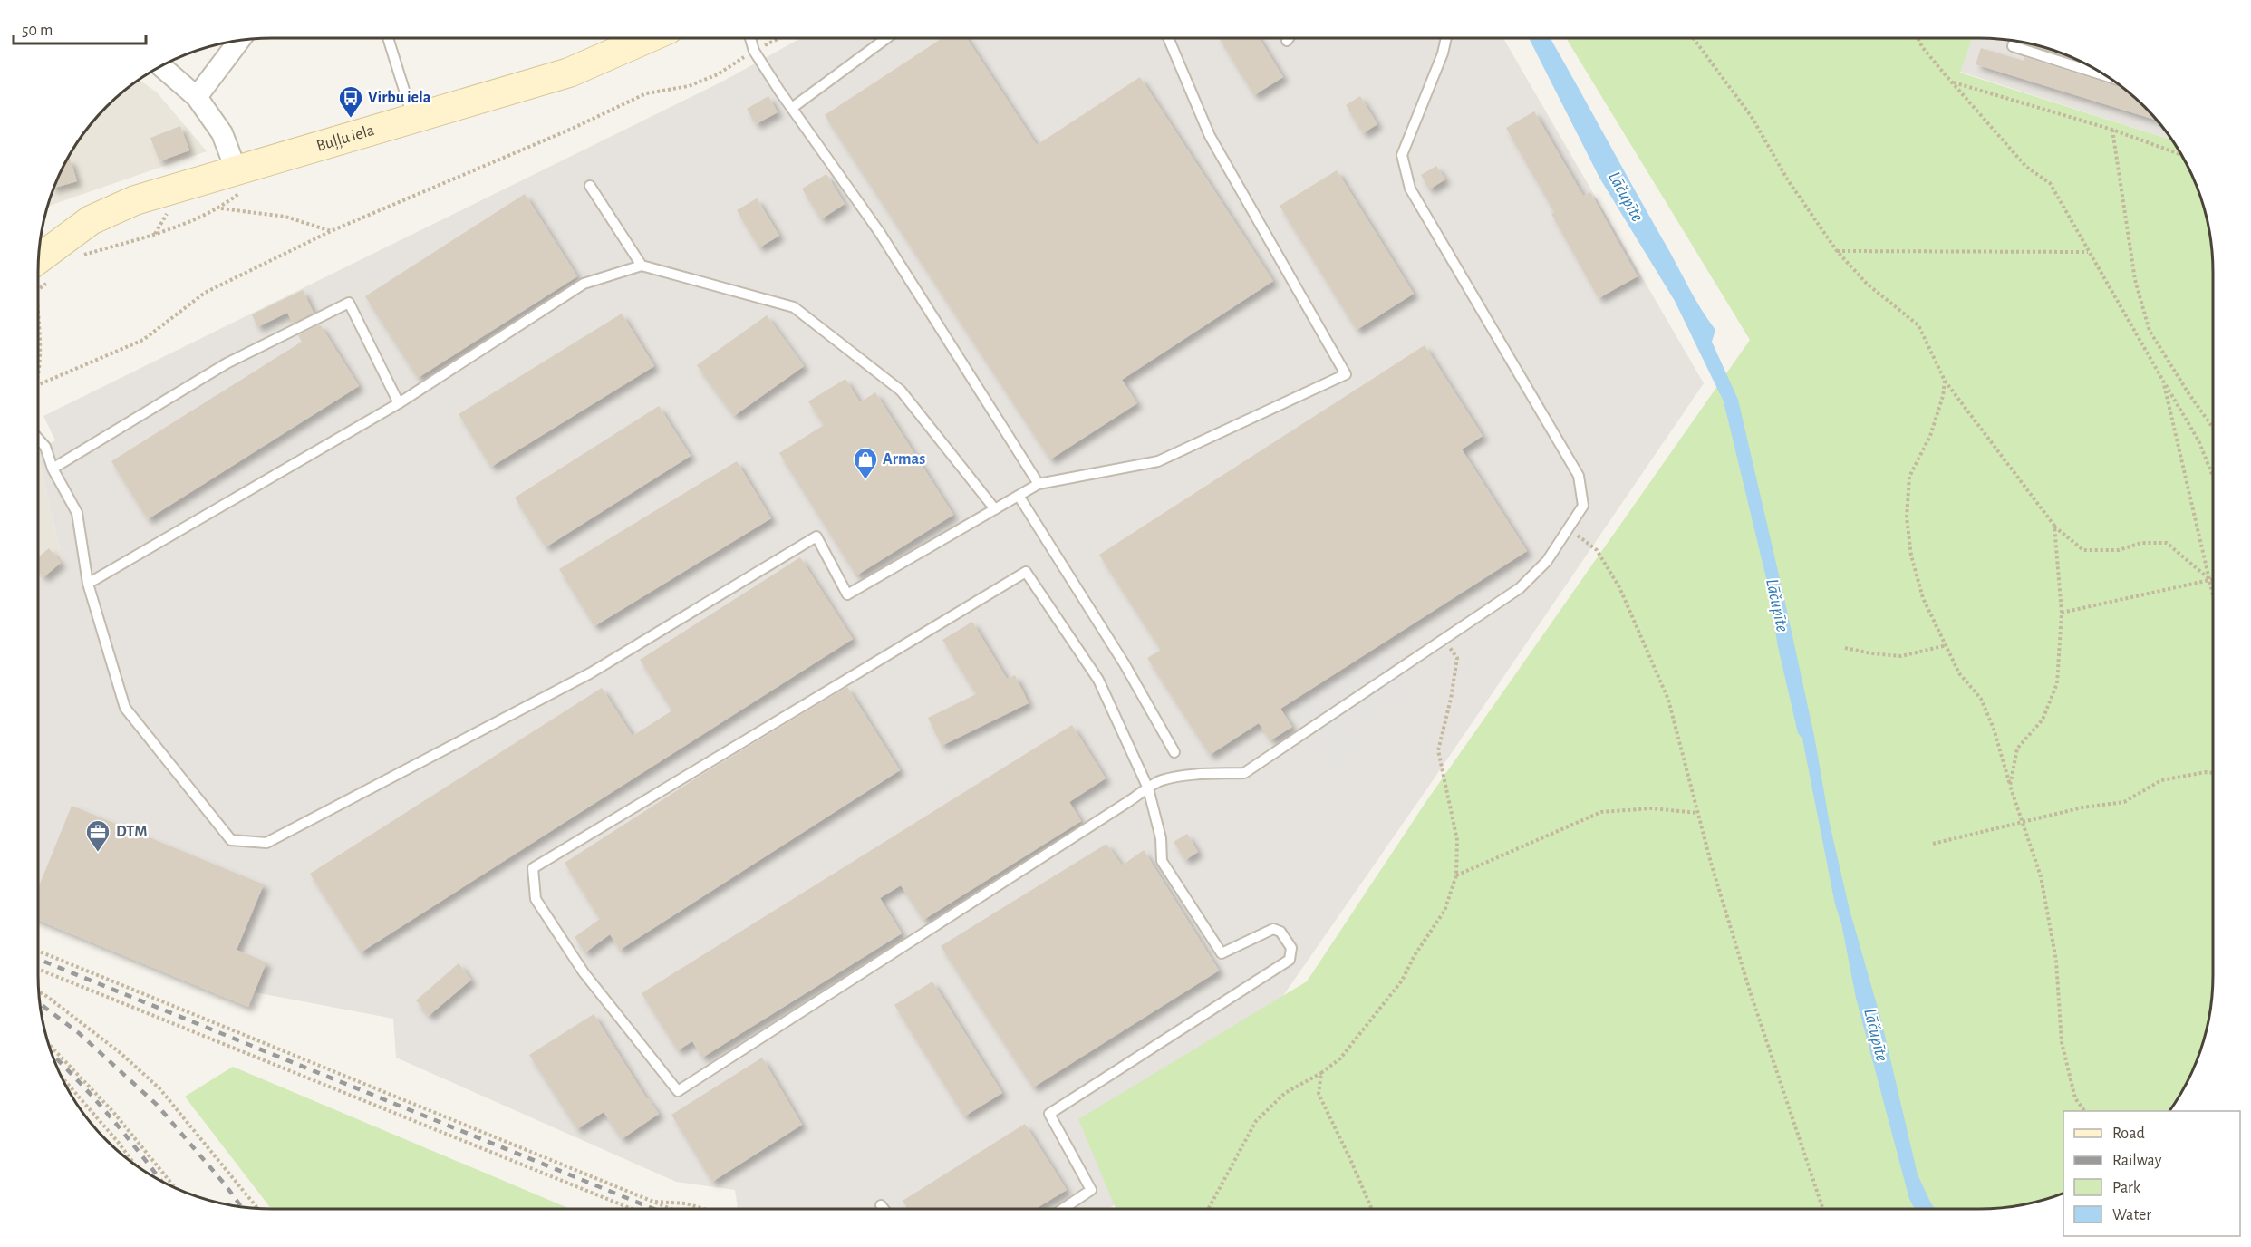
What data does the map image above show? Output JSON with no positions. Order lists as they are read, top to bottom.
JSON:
{
  "streets": {
    "street": ["Buļļu iela"]
  },
  "water": ["Lāčupīte"],
  "places": {
    "bus stop": ["Virbu iela"],
    "shop": ["Armas"],
    "office": ["DTM"]
  },
  "legend": [
    "Road",
    "Railway",
    "Park",
    "Water"
  ],
  "scale_bar": "50 m"
}
